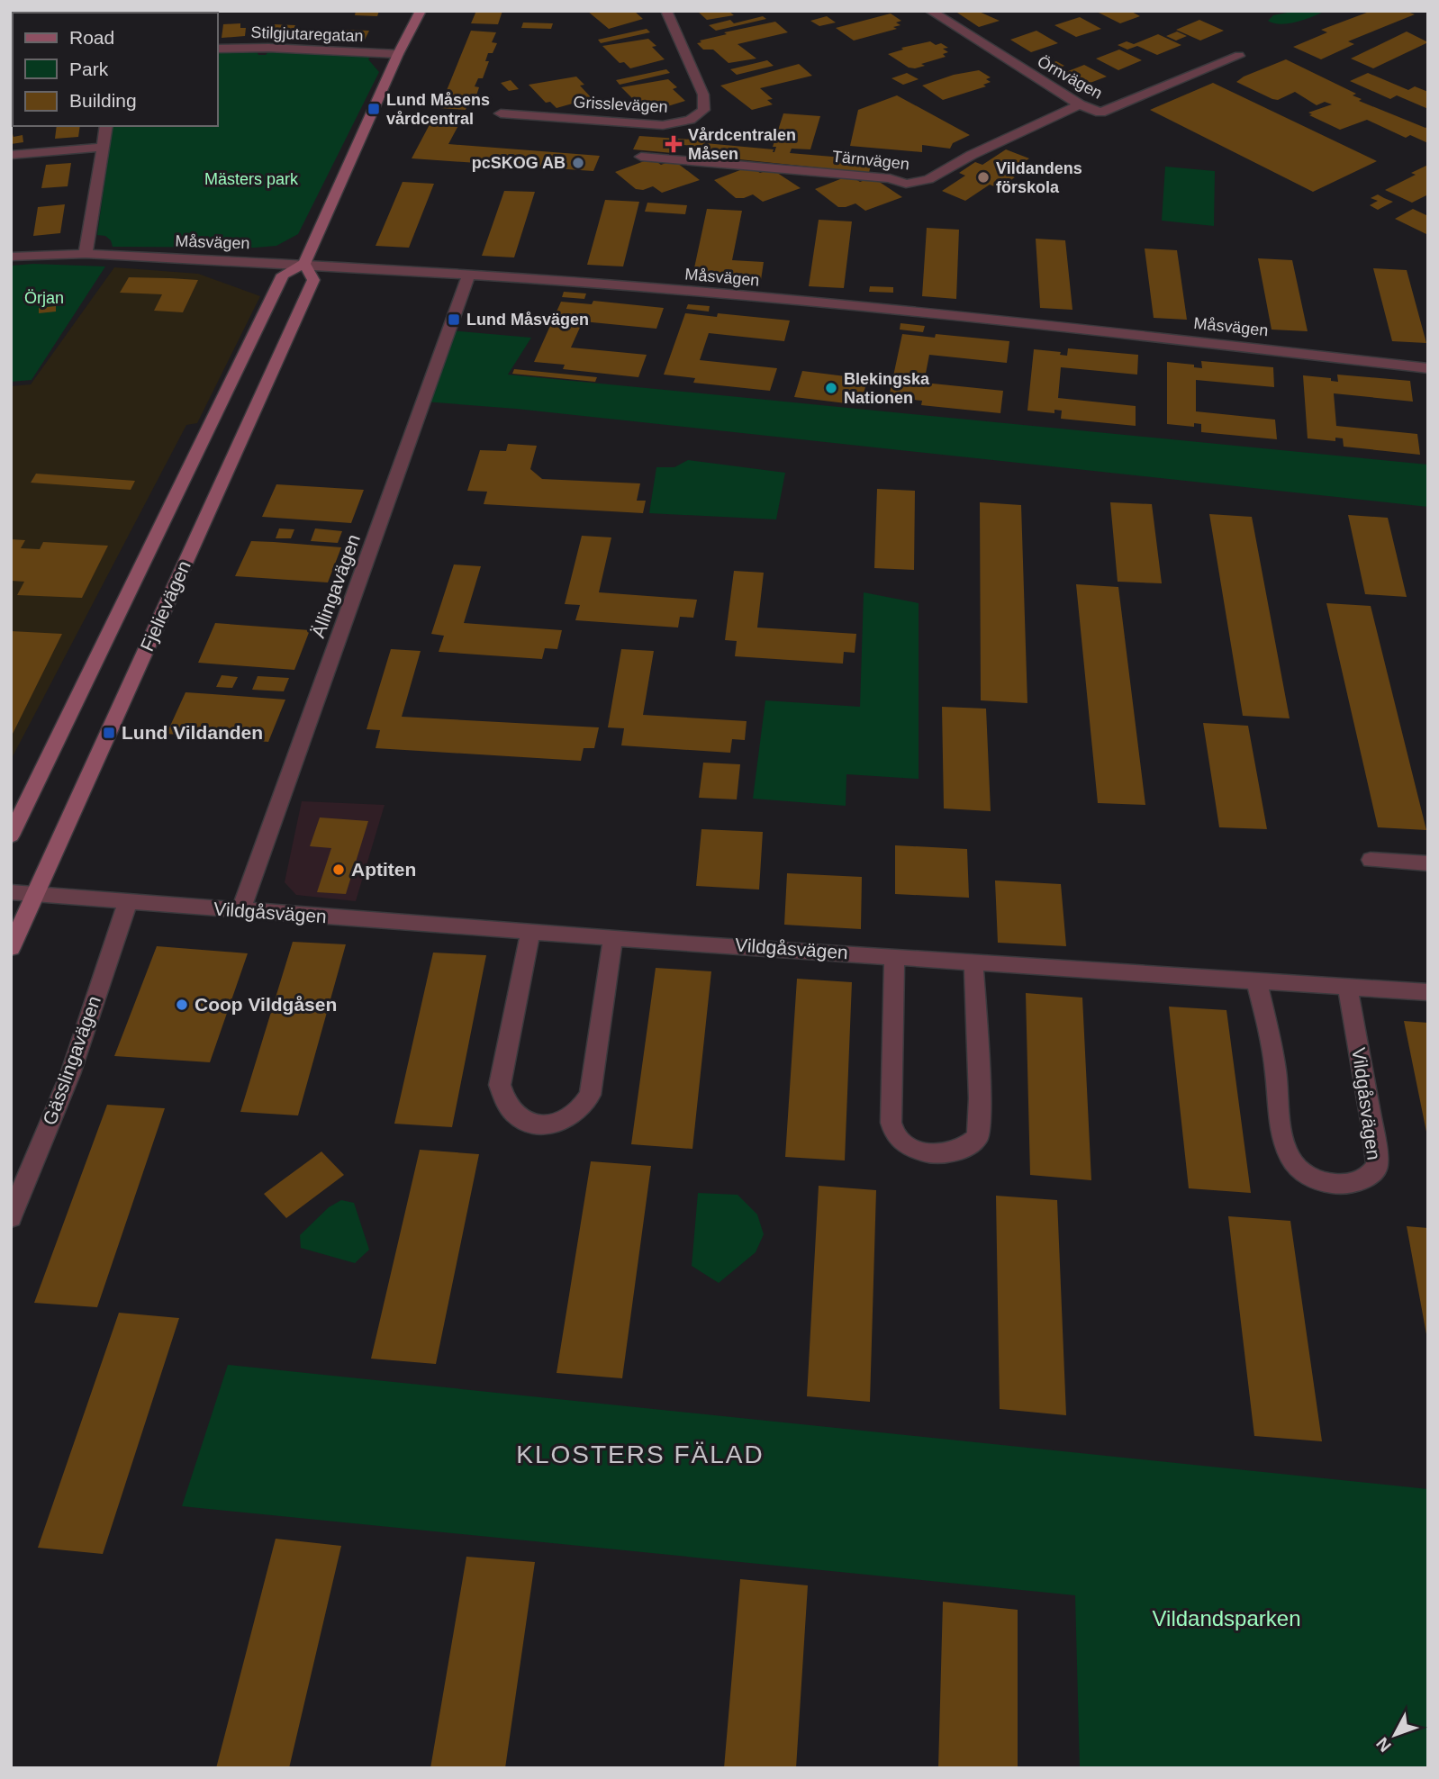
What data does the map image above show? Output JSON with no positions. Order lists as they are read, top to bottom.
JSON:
{
  "streets": {
    "main road": ["Fjelievägen"],
    "street": [
      "Stilgjutaregatan",
      "Örnvägen",
      "Grisslevägen",
      "Tärnvägen",
      "Måsvägen",
      "Ällingavägen",
      "Vildgåsvägen",
      "Gässlingavägen"
    ]
  },
  "crossings": [
    ["Örnvägen", "Tärnvägen"],
    ["Måsvägen", "Ällingavägen"],
    ["Måsvägen", "Fjelievägen"],
    ["Ällingavägen", "Vildgåsvägen"],
    ["Fjelievägen", "Vildgåsvägen"],
    ["Vildgåsvägen", "Gässlingavägen"]
  ],
  "districts": ["KLOSTERS FÄLAD"],
  "parks": ["Mästers park", "Örjan", "Vildandsparken"],
  "places": {
    "transit": ["Lund Måsens vårdcentral", "Lund Måsvägen", "Lund Vildanden"],
    "health": ["Vårdcentralen Måsen"],
    "other": [
      "pcSKOG AB",
      "Vildandens förskola",
      "Blekingska Nationen",
      "Aptiten",
      "Coop Vildgåsen"
    ]
  },
  "legend": ["Road", "Park", "Building"],
  "north": "bottom left"
}
